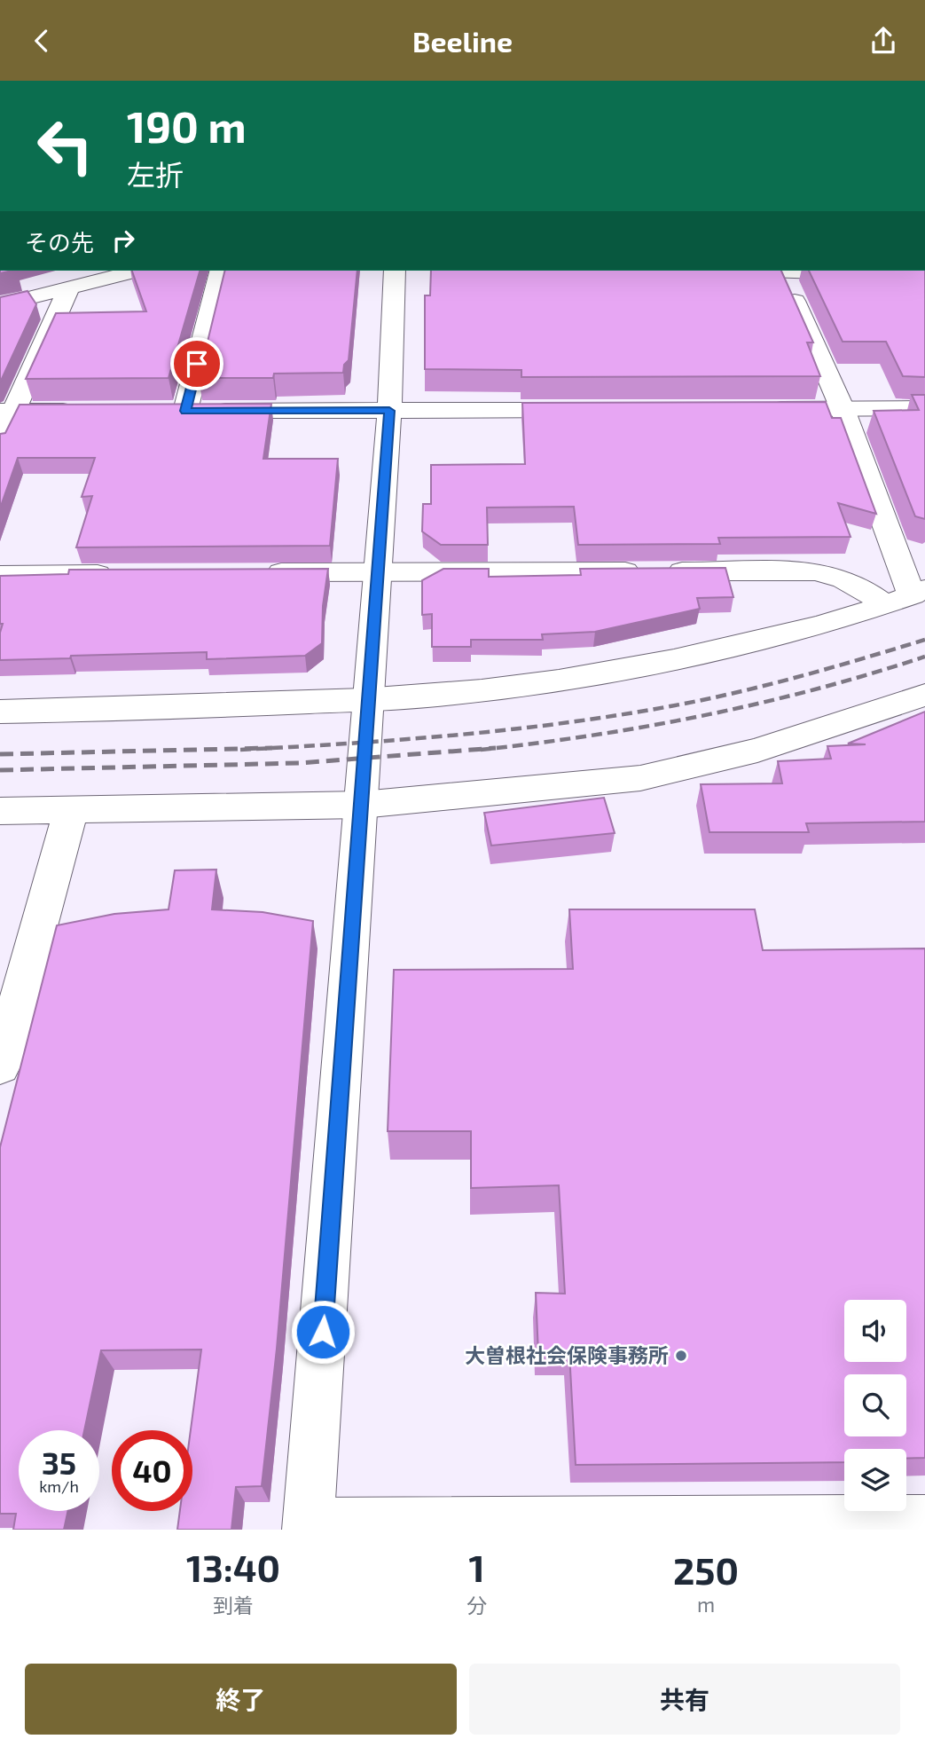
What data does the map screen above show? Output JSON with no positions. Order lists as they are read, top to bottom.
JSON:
{
  "places": ["大曽根社会保険事務所"],
  "page": {
    "header": "Beeline",
    "turn": ["190 m", "左折"],
    "then": "その先",
    "speed": "35 km/h",
    "limit": "40",
    "eta": [
      "13:40",
      "到着",
      "1",
      "分",
      "250",
      "m"
    ],
    "buttons": ["終了", "共有"]
  }
}
